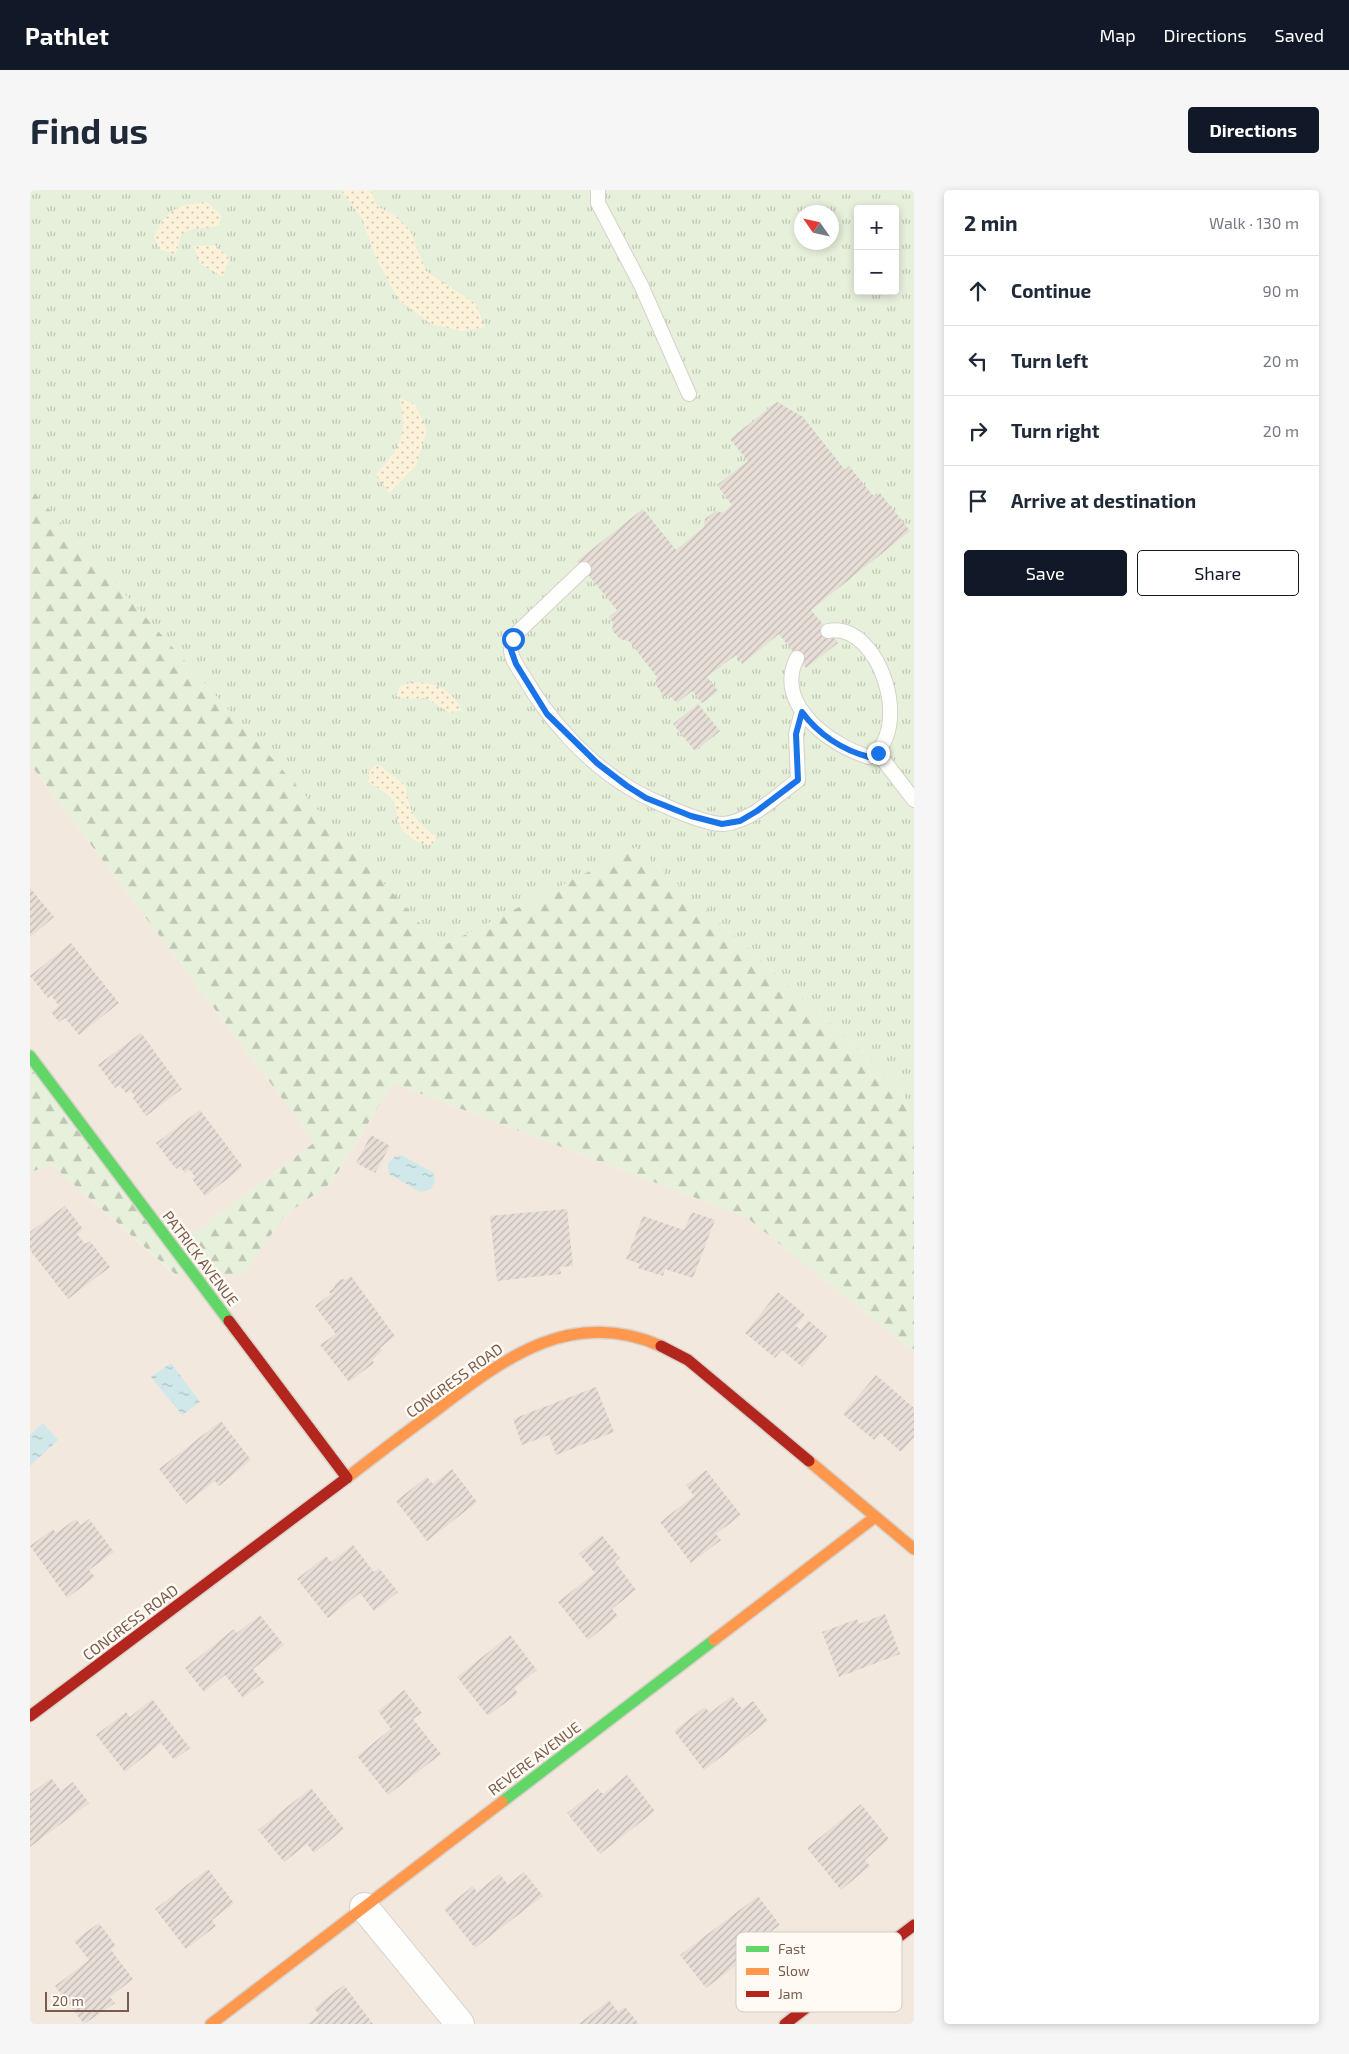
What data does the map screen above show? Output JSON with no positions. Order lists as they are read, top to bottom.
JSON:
{
  "streets": {
    "street": ["PATRICK AVENUE", "CONGRESS ROAD", "REVERE AVENUE"]
  },
  "crossings": [
    ["PATRICK AVENUE", "CONGRESS ROAD"],
    ["CONGRESS ROAD", "REVERE AVENUE"]
  ],
  "legend": ["Fast", "Slow", "Jam"],
  "scale_bar": "20 m",
  "north": "top left",
  "page": {
    "header": "Pathlet",
    "nav": ["Map", "Directions", "Saved"],
    "buttons": [
      "Directions",
      ["Save", "Share"]
    ],
    "title": "Find us",
    "heading": ["2 min", "Walk · 130 m"],
    "map_buttons": ["+", "−"],
    "list": [
      ["Continue", "90 m"],
      ["Turn left", "20 m"],
      ["Turn right", "20 m"],
      "Arrive at destination"
    ],
    "scale": "20 m"
  }
}
